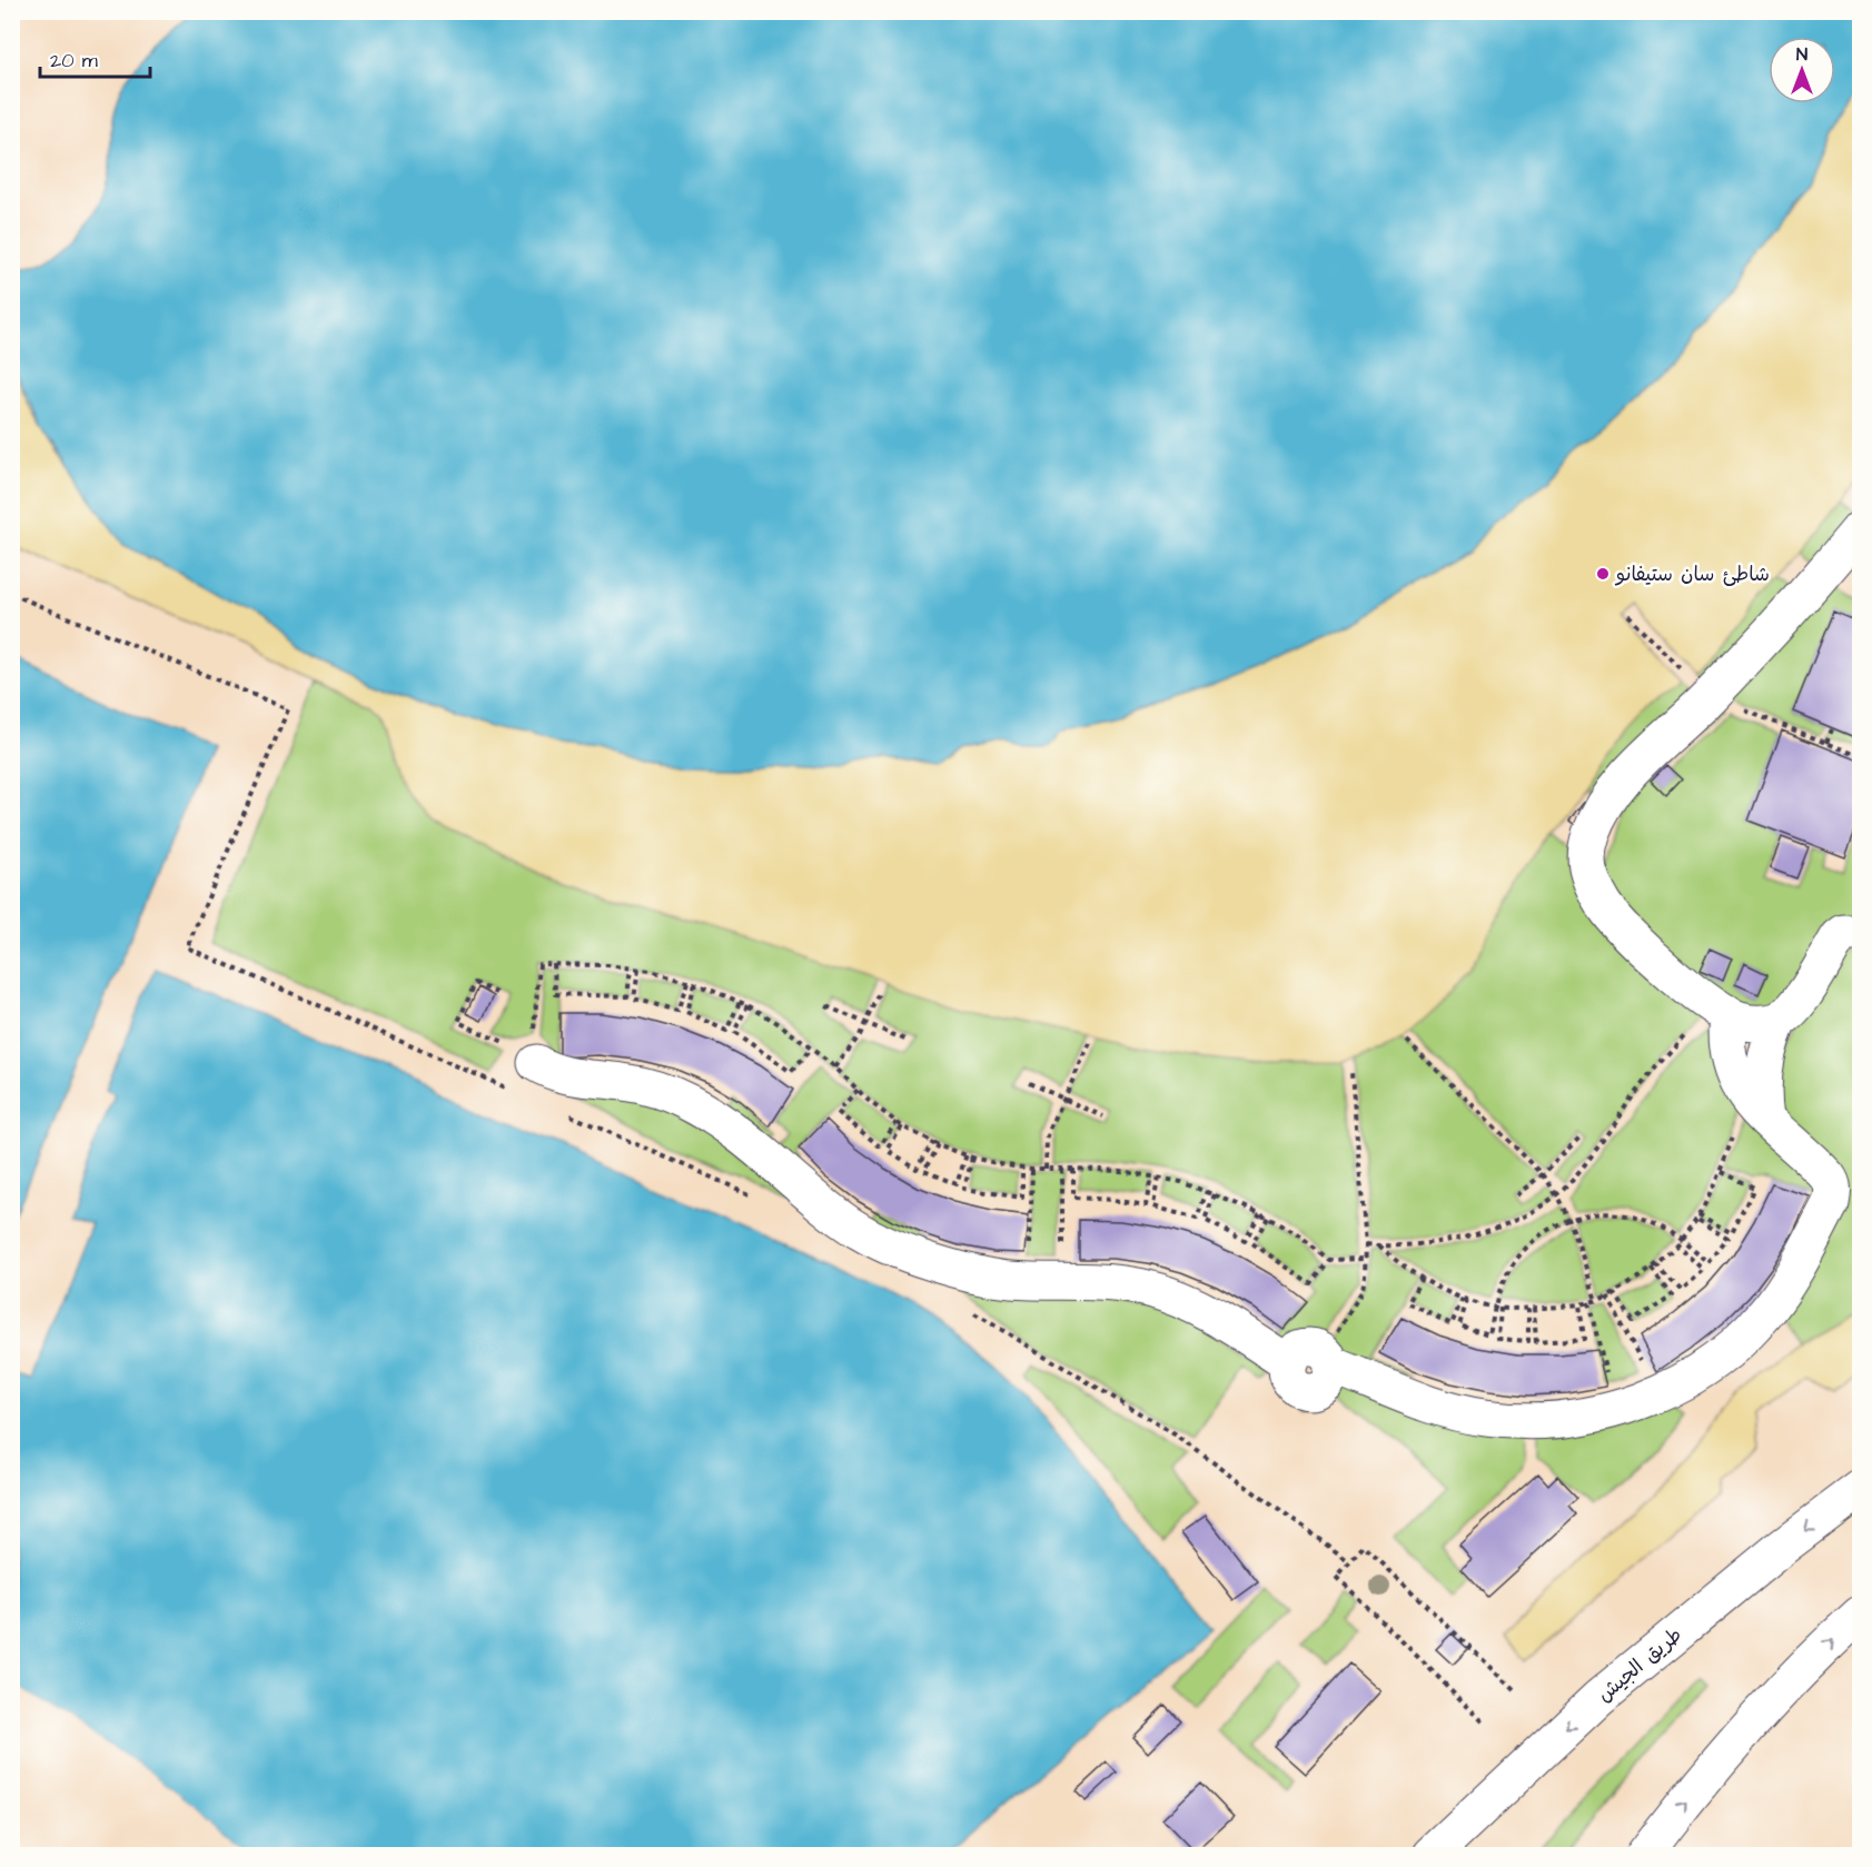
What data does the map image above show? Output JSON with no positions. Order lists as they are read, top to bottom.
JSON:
{
  "streets": {
    "main road": ["طريق الجيش"]
  },
  "places": ["شاطئ سان ستيفانو"],
  "scale_bar": "20 m",
  "north": "top"
}
